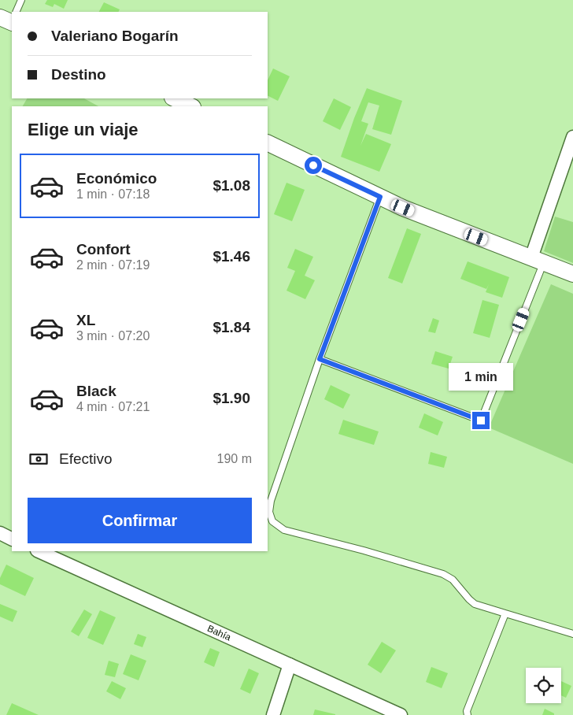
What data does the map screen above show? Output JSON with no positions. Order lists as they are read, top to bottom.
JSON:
{
  "streets": {
    "street": ["Bahía"]
  },
  "page": {
    "banner": ["Valeriano Bogarín", "Destino"],
    "heading": "Elige un viaje",
    "list": [
      {
        "name": "Económico",
        "note": "1 min · 07:18",
        "value": "$1.08"
      },
      {
        "name": "Confort",
        "note": "2 min · 07:19",
        "value": "$1.46"
      },
      {
        "name": "XL",
        "note": "3 min · 07:20",
        "value": "$1.84"
      },
      {
        "name": "Black",
        "note": "4 min · 07:21",
        "value": "$1.90"
      }
    ],
    "bubble": "1 min",
    "pay": ["Efectivo", "190 m"],
    "buttons": "Confirmar"
  }
}
